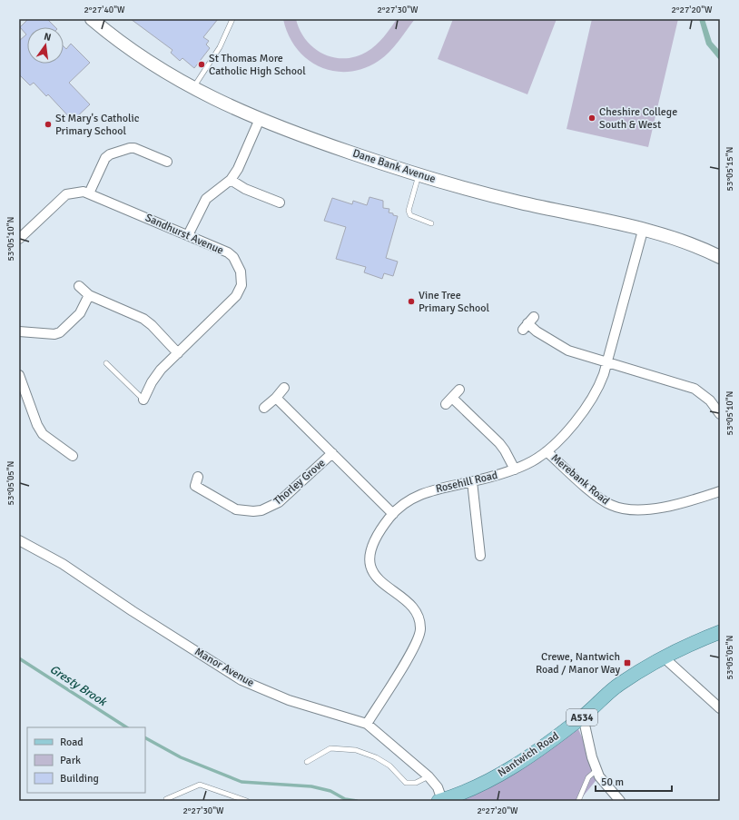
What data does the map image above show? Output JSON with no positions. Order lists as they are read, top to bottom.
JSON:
{
  "streets": {
    "main road": ["A534", "Nantwich Road"],
    "street": [
      "Dane Bank Avenue",
      "Sandhurst Avenue",
      "Merebank Road",
      "Thorley Grove",
      "Rosehill Road",
      "Manor Avenue"
    ]
  },
  "crossings": [
    ["Dane Bank Avenue", "Rosehill Road"],
    ["Merebank Road", "Rosehill Road"],
    ["Rosehill Road", "Manor Avenue"],
    ["Manor Avenue", "Nantwich Road"]
  ],
  "water": ["Gresty Brook"],
  "places": {
    "other": [
      "St Thomas More Catholic High School",
      "Cheshire College South & West",
      "St Mary's Catholic Primary School",
      "Vine Tree Primary School"
    ],
    "transit": ["Crewe, Nantwich Road / Manor Way"]
  },
  "legend": ["Road", "Park", "Building"],
  "scale_bar": "50 m",
  "north": "top",
  "coordinates": [
    "2°27'40\"W",
    "2°27'30\"W",
    "2°27'20\"W",
    "53°05'15\"N",
    "53°05'10\"N",
    "53°05'05\"N"
  ]
}
